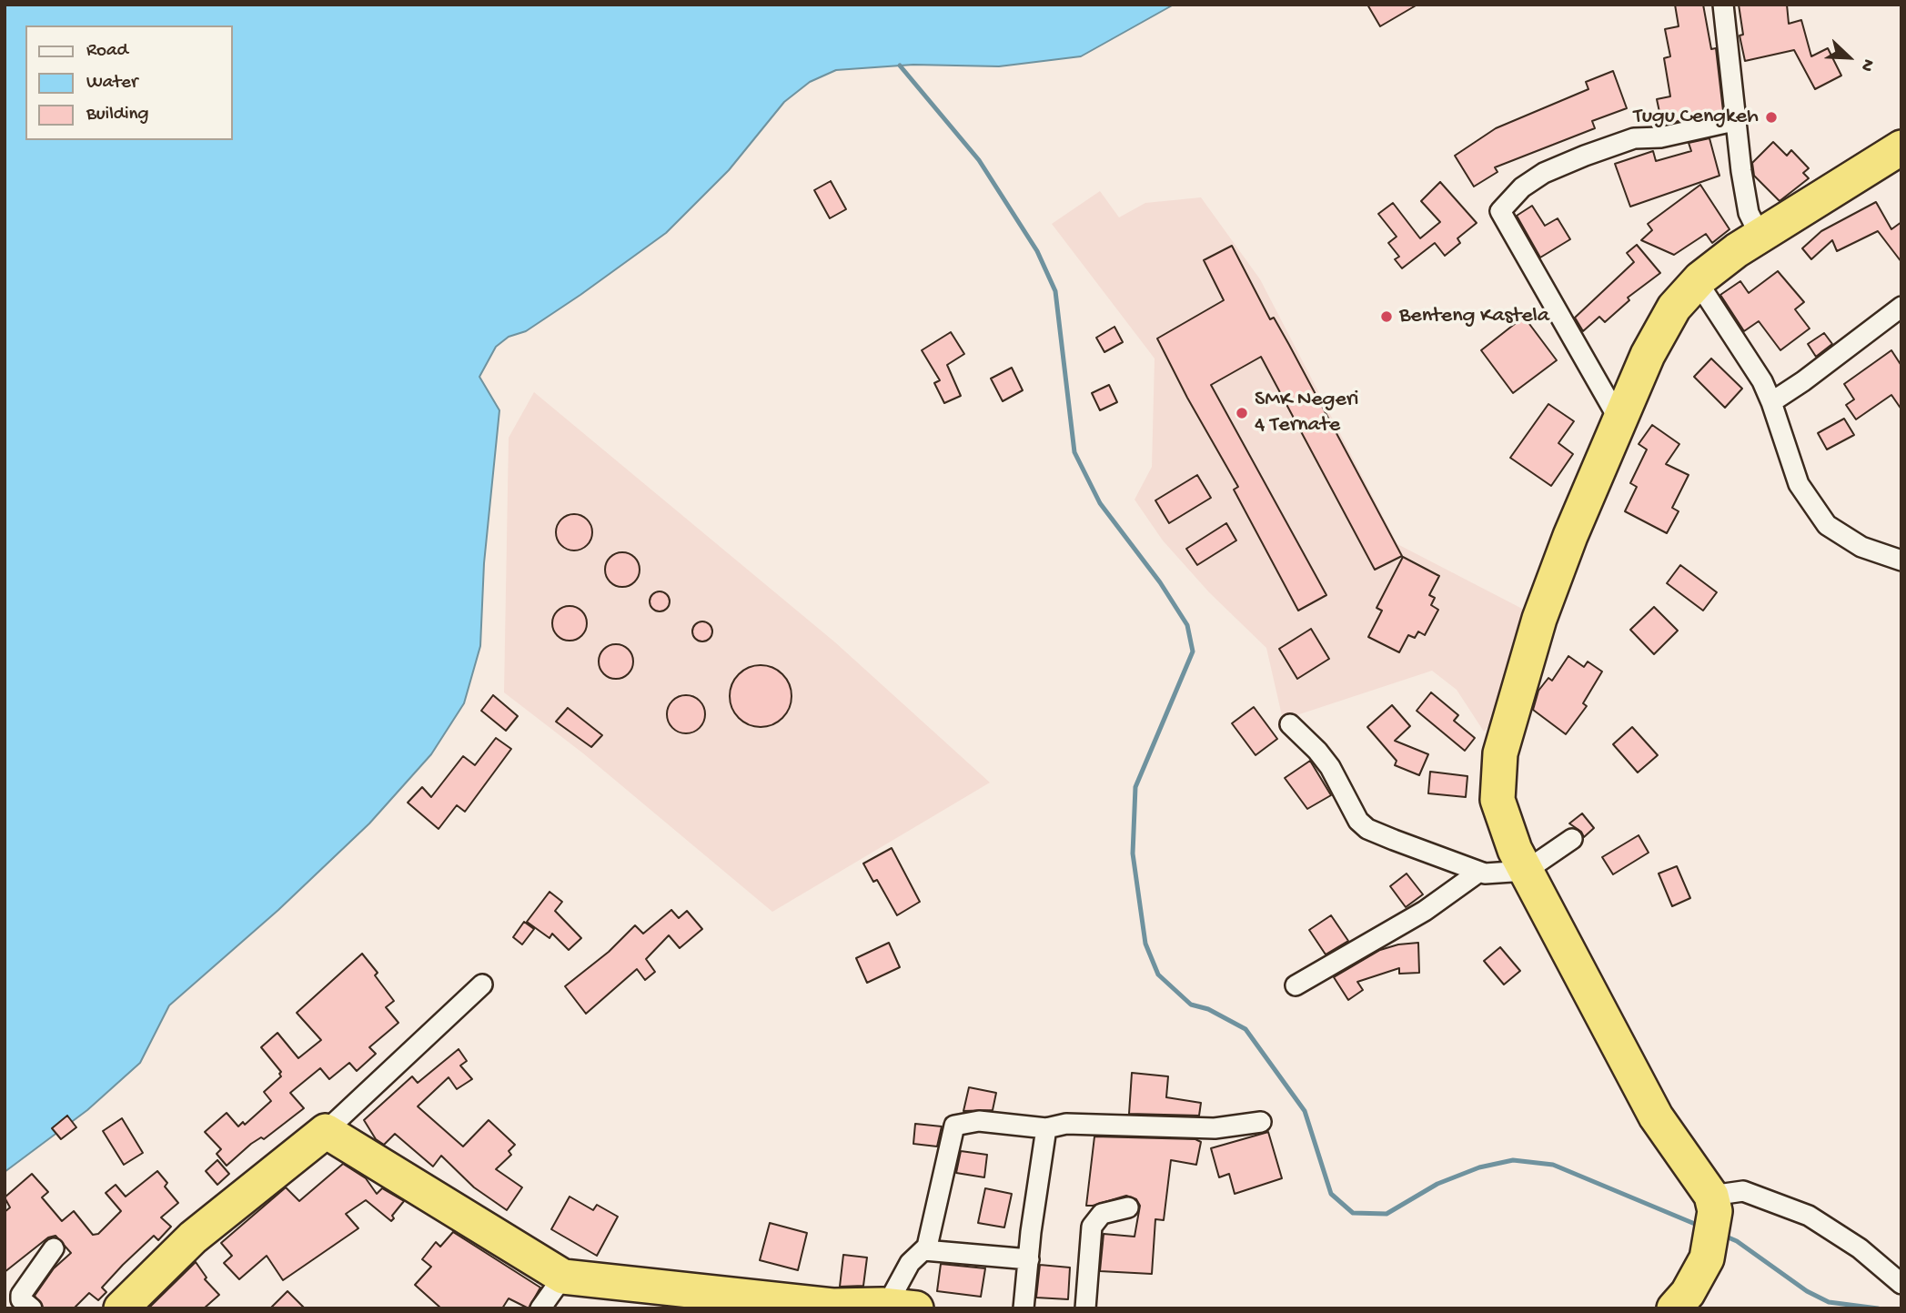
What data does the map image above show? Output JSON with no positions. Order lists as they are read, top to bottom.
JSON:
{
  "places": ["Tugu Cengkeh", "Benteng Kastela", "SMK Negeri 4 Ternate"],
  "legend": ["Road", "Water", "Building"],
  "north": "bottom right"
}
